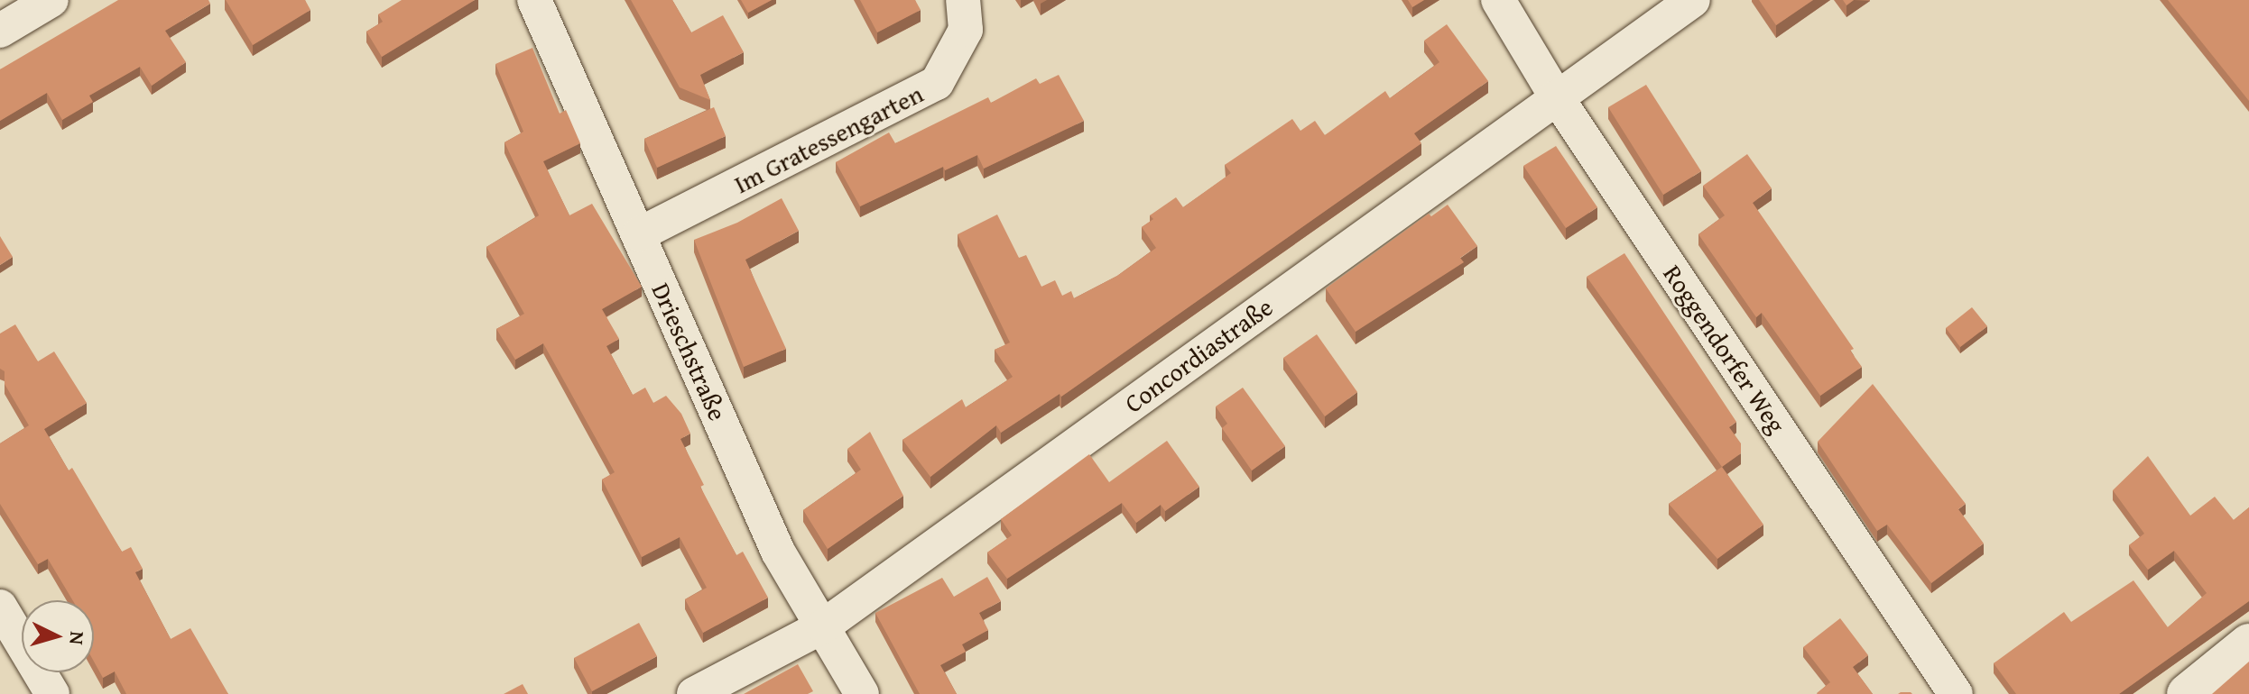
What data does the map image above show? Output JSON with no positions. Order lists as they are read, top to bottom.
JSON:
{
  "streets": {
    "street": [
      "Im Gratessengarten",
      "Roggendorfer Weg",
      "Drieschstraße",
      "Concordiastraße"
    ]
  },
  "crossings": [
    ["Im Gratessengarten", "Drieschstraße"],
    ["Roggendorfer Weg", "Concordiastraße"],
    ["Drieschstraße", "Concordiastraße"]
  ],
  "north": "right"
}
